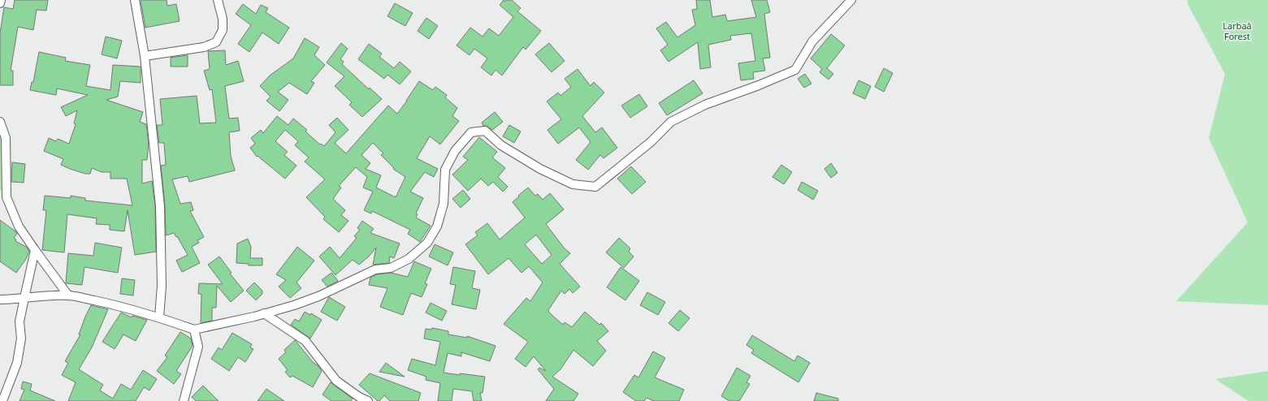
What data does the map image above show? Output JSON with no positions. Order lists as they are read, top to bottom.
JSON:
{
  "parks": ["Larbaâ Forest"]
}
